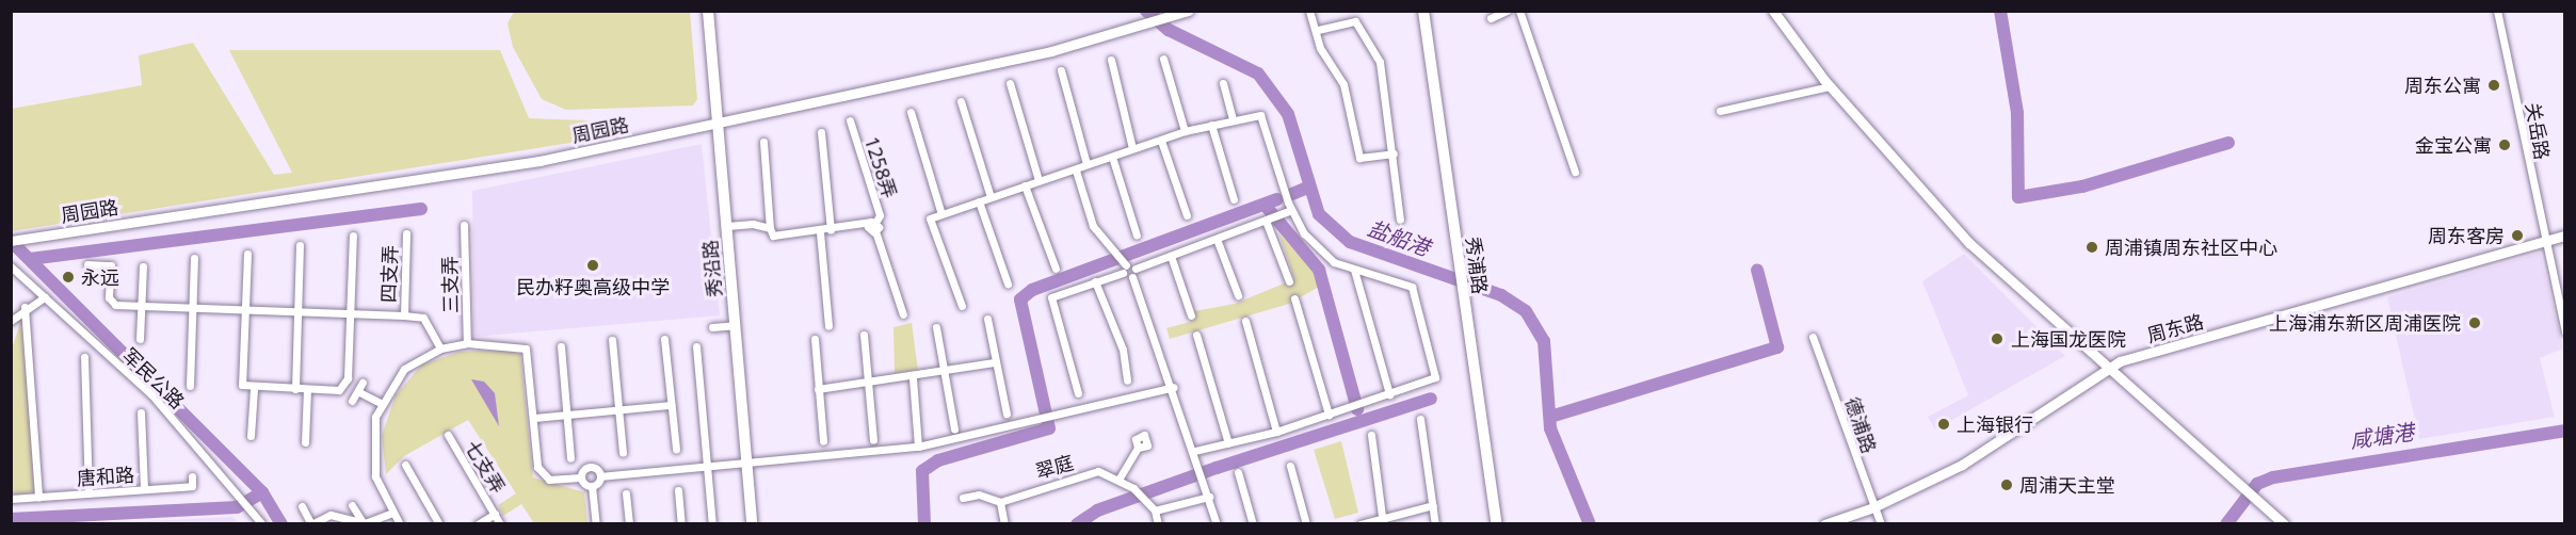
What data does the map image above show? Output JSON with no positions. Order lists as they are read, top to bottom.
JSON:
{
  "streets": {
    "main road": ["秀浦路", "秀沿路"],
    "street": [
      "周园路",
      "关岳路",
      "1258弄",
      "四支弄",
      "三支弄",
      "周东路",
      "军民公路",
      "德浦路",
      "七支弄",
      "翠庭",
      "唐和路"
    ]
  },
  "crossings": [
    ["周园路", "秀沿路"],
    ["关岳路", "周东路"],
    ["1258弄", "秀沿路"],
    ["周东路", "德浦路"]
  ],
  "water": ["盐船港", "咸塘港"],
  "places": [
    "周东公寓",
    "金宝公寓",
    "周东客房",
    "周浦镇周东社区中心",
    "民办籽奥高级中学",
    "永远",
    "上海浦东新区周浦医院",
    "上海国龙医院",
    "上海银行",
    "周浦天主堂"
  ]
}
